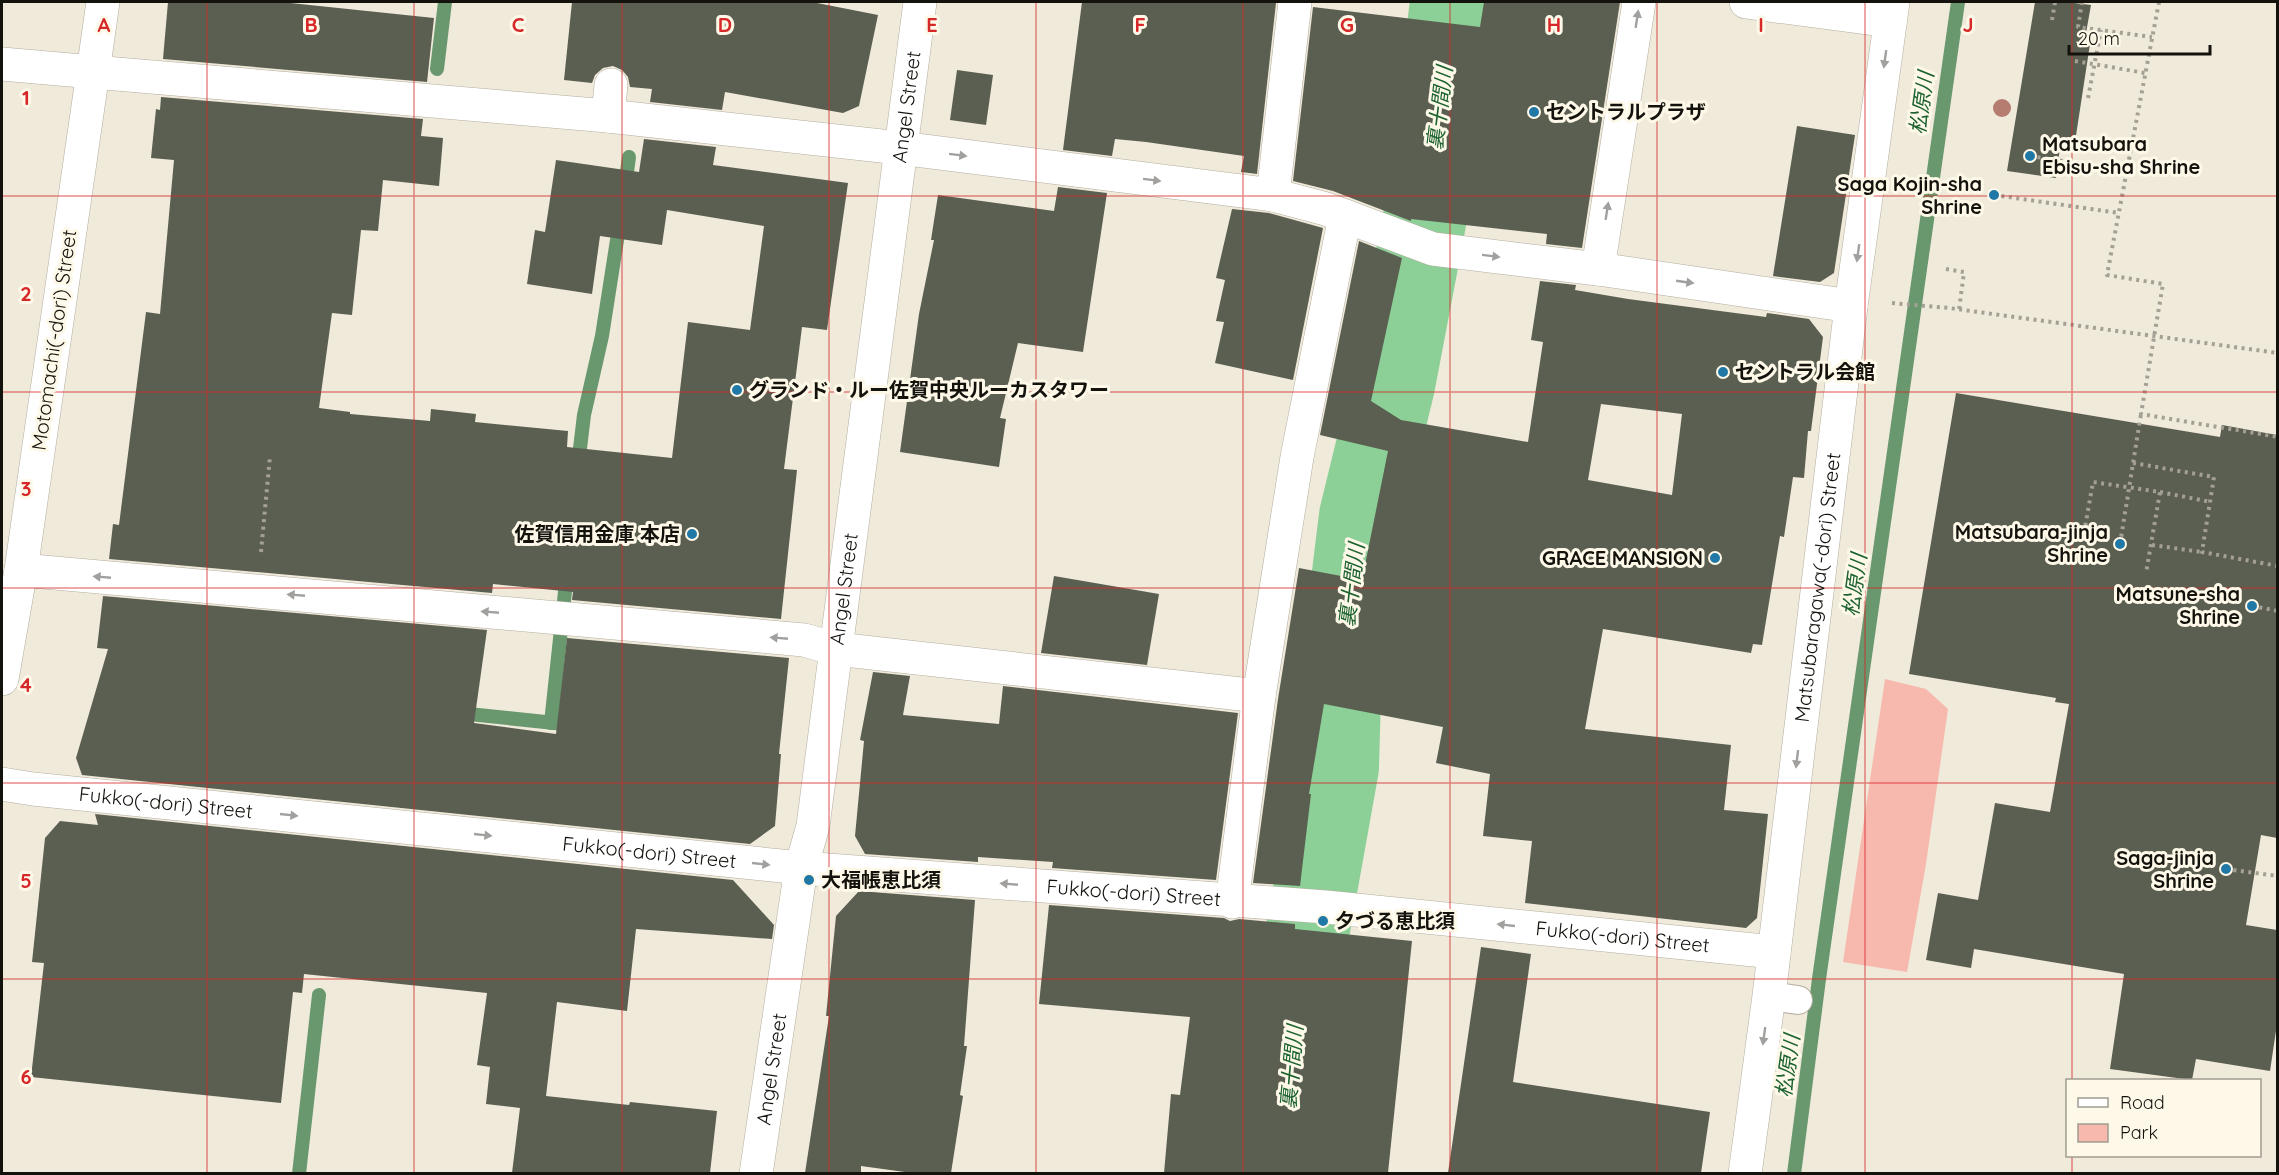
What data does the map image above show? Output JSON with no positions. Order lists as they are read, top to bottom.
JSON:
{
  "streets": {
    "street": [
      "Angel Street",
      "Motomachi(-dori) Street",
      "Matsubaragawa(-dori) Street",
      "Fukko(-dori) Street"
    ]
  },
  "crossings": [
    ["Angel Street", "Fukko(-dori) Street"],
    ["Matsubaragawa(-dori) Street", "Fukko(-dori) Street"]
  ],
  "one_way": ["Matsubaragawa(-dori) Street"],
  "water": ["松原川", "裏十間川"],
  "places": [
    "セントラルプラザ",
    "Matsubara Ebisu-sha Shrine",
    "Saga Kojin-sha Shrine",
    "セントラル会館",
    "グランド・ルー佐賀中央ルーカスタワー",
    "佐賀信用金庫 本店",
    "Matsubara-jinja Shrine",
    "GRACE MANSION",
    "Matsune-sha Shrine",
    "Saga-jinja Shrine",
    "大福帳恵比須",
    "夕づる恵比須"
  ],
  "legend": ["Road", "Park"],
  "scale_bar": "20 m",
  "grid": {
    "columns": [
      "A",
      "B",
      "C",
      "D",
      "E",
      "F",
      "G",
      "H",
      "I",
      "J"
    ],
    "rows": [
      "1",
      "2",
      "3",
      "4",
      "5",
      "6"
    ]
  }
}
